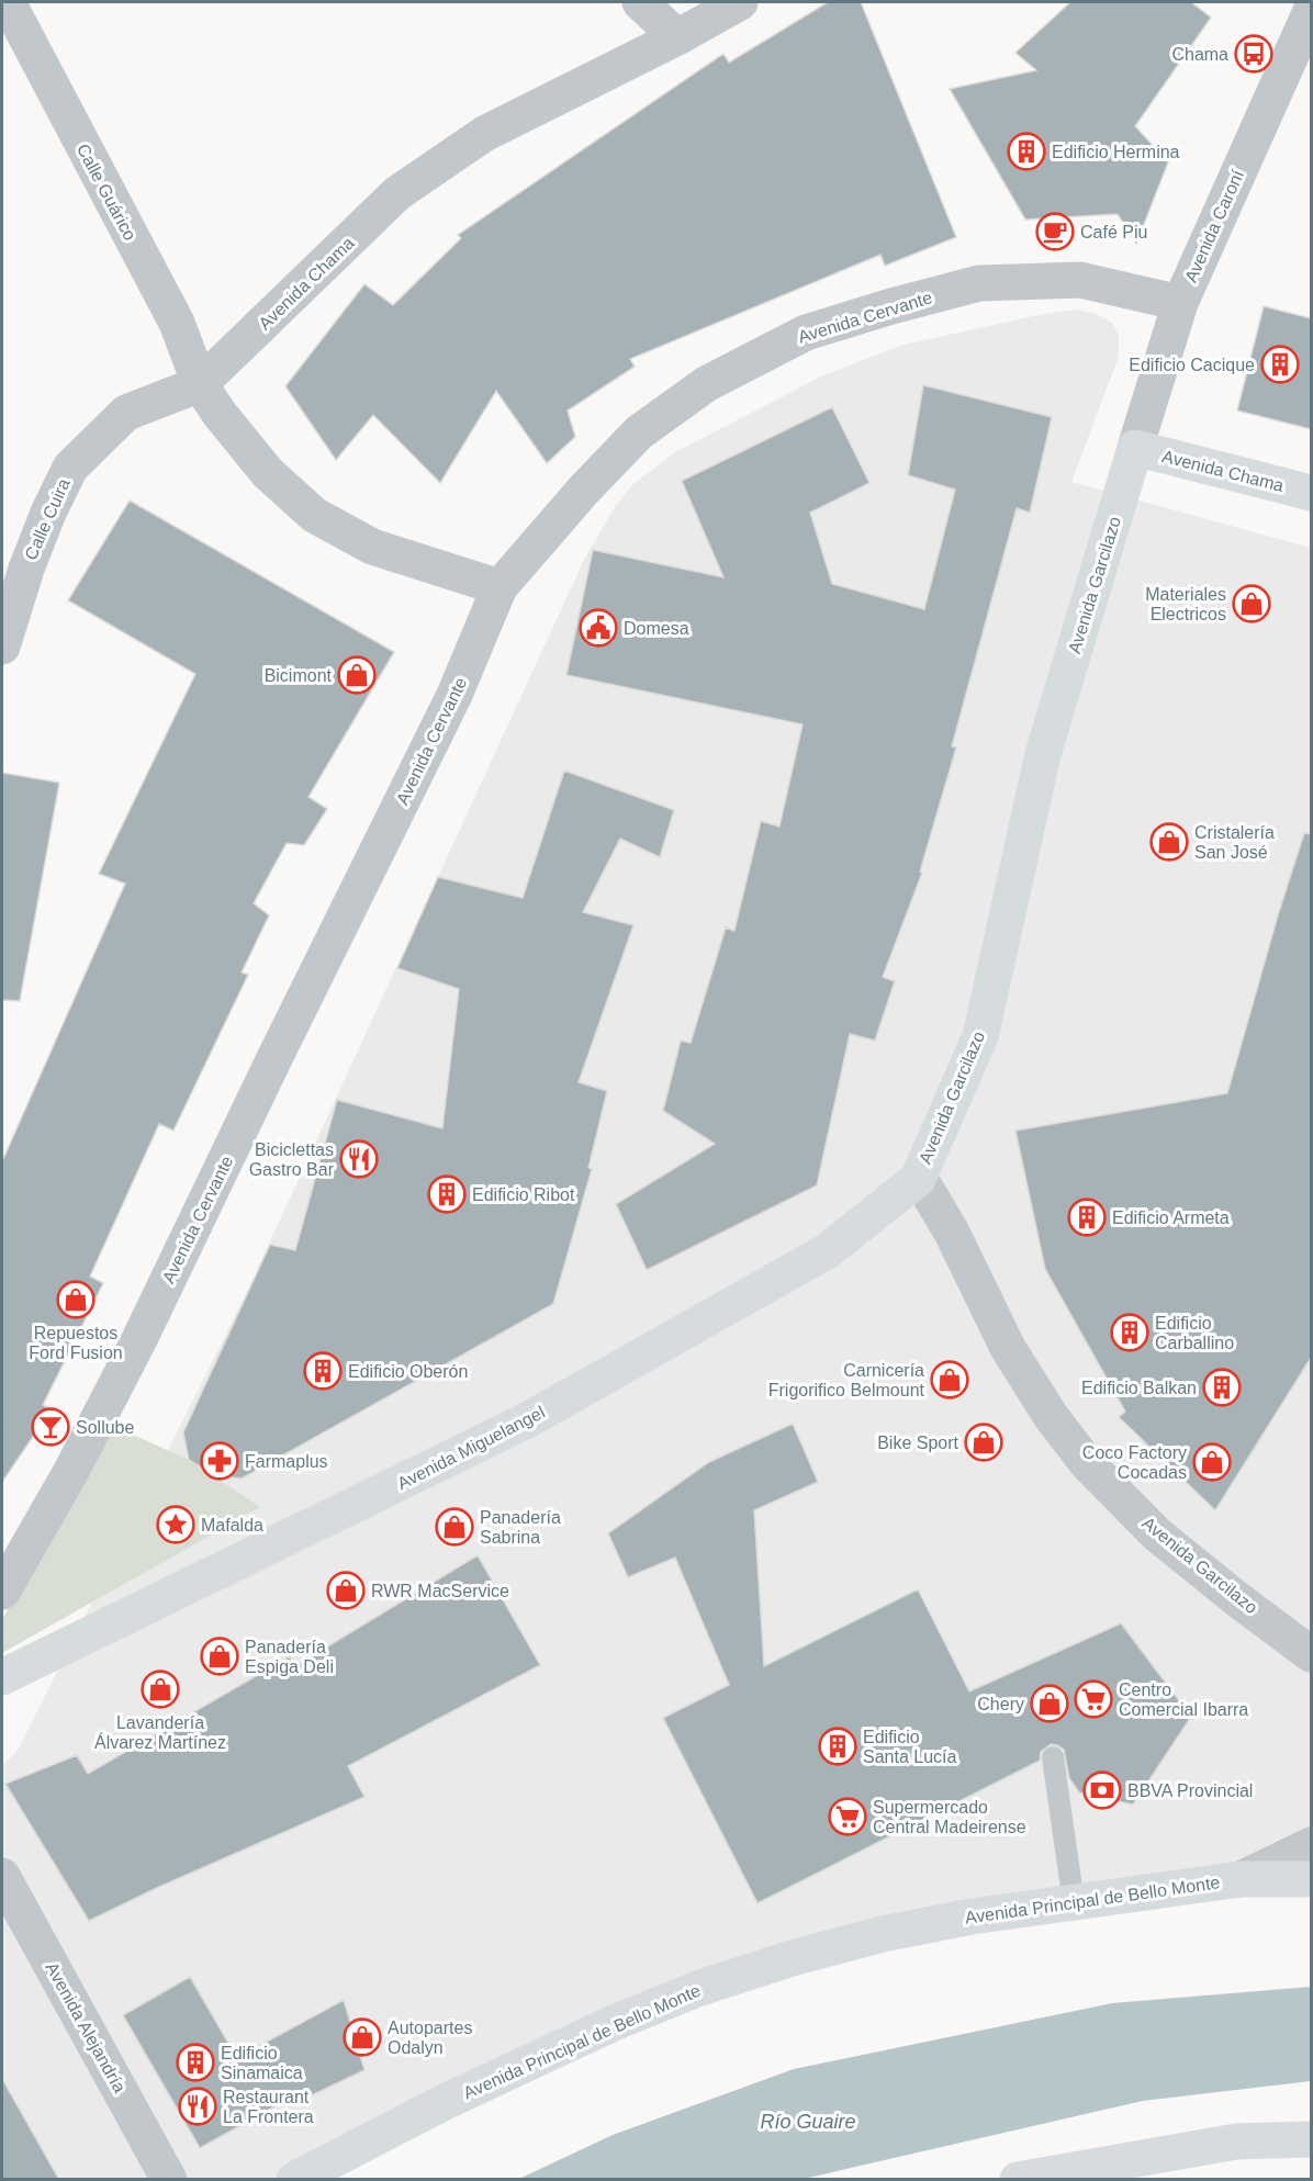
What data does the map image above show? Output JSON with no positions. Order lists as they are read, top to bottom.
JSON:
{
  "streets": {
    "main road": [
      "Avenida Chama",
      "Avenida Garcilazo",
      "Avenida Miguelangel",
      "Avenida Principal de Bello Monte"
    ],
    "street": [
      "Calle Guárico",
      "Avenida Caroní",
      "Avenida Cervante",
      "Calle Cuira",
      "Avenida Alejandría"
    ]
  },
  "crossings": [
    ["Calle Guárico", "Avenida Chama"],
    ["Calle Guárico", "Calle Cuira"],
    ["Avenida Caroní", "Avenida Chama"],
    ["Avenida Caroní", "Avenida Cervante"],
    ["Avenida Caroní", "Avenida Garcilazo"],
    ["Avenida Chama", "Calle Cuira"],
    ["Avenida Chama", "Avenida Garcilazo"],
    ["Avenida Garcilazo", "Avenida Miguelangel"]
  ],
  "water": ["Río Guaire"],
  "places": {
    "bus stop": ["Chama"],
    "building": [
      "Edificio Hermina",
      "Edificio Cacique",
      "Edificio Ribot",
      "Edificio Armeta",
      "Edificio Carballino",
      "Edificio Oberón",
      "Edificio Balkan",
      "Edificio Santa Lucía",
      "Edificio Sinamaica"
    ],
    "cafe": ["Café Piu"],
    "shop": [
      "Materiales Electricos",
      "Bicimont",
      "Cristalería San José",
      "Repuestos Ford Fusion",
      "Carnicería Frigorifico Belmount",
      "Bike Sport",
      "Coco Factory Cocadas",
      "Panadería Sabrina",
      "RWR MacService",
      "Panadería Espiga Deli",
      "Lavandería Álvarez Martínez",
      "Chery",
      "Autopartes Odalyn"
    ],
    "public building": ["Domesa"],
    "restaurant": ["Biciclettas Gastro Bar", "Restaurant La Frontera"],
    "bar": ["Sollube"],
    "pharmacy": ["Farmaplus"],
    "place": ["Mafalda"],
    "supermarket": ["Centro Comercial Ibarra", "Supermercado Central Madeirense"],
    "bank": ["BBVA Provincial"]
  }
}
